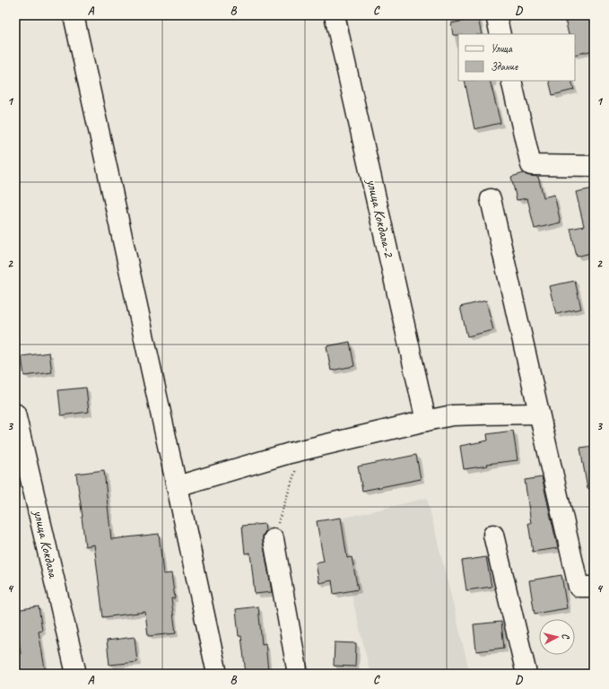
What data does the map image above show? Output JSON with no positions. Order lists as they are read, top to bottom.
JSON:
{
  "streets": {
    "street": ["улица Кокдала-2", "улица Кокдала"]
  },
  "legend": ["Улица", "Здание"],
  "north": "right",
  "grid": {
    "columns": [
      "A",
      "B",
      "C",
      "D"
    ],
    "rows": [
      "1",
      "2",
      "3",
      "4"
    ]
  }
}
